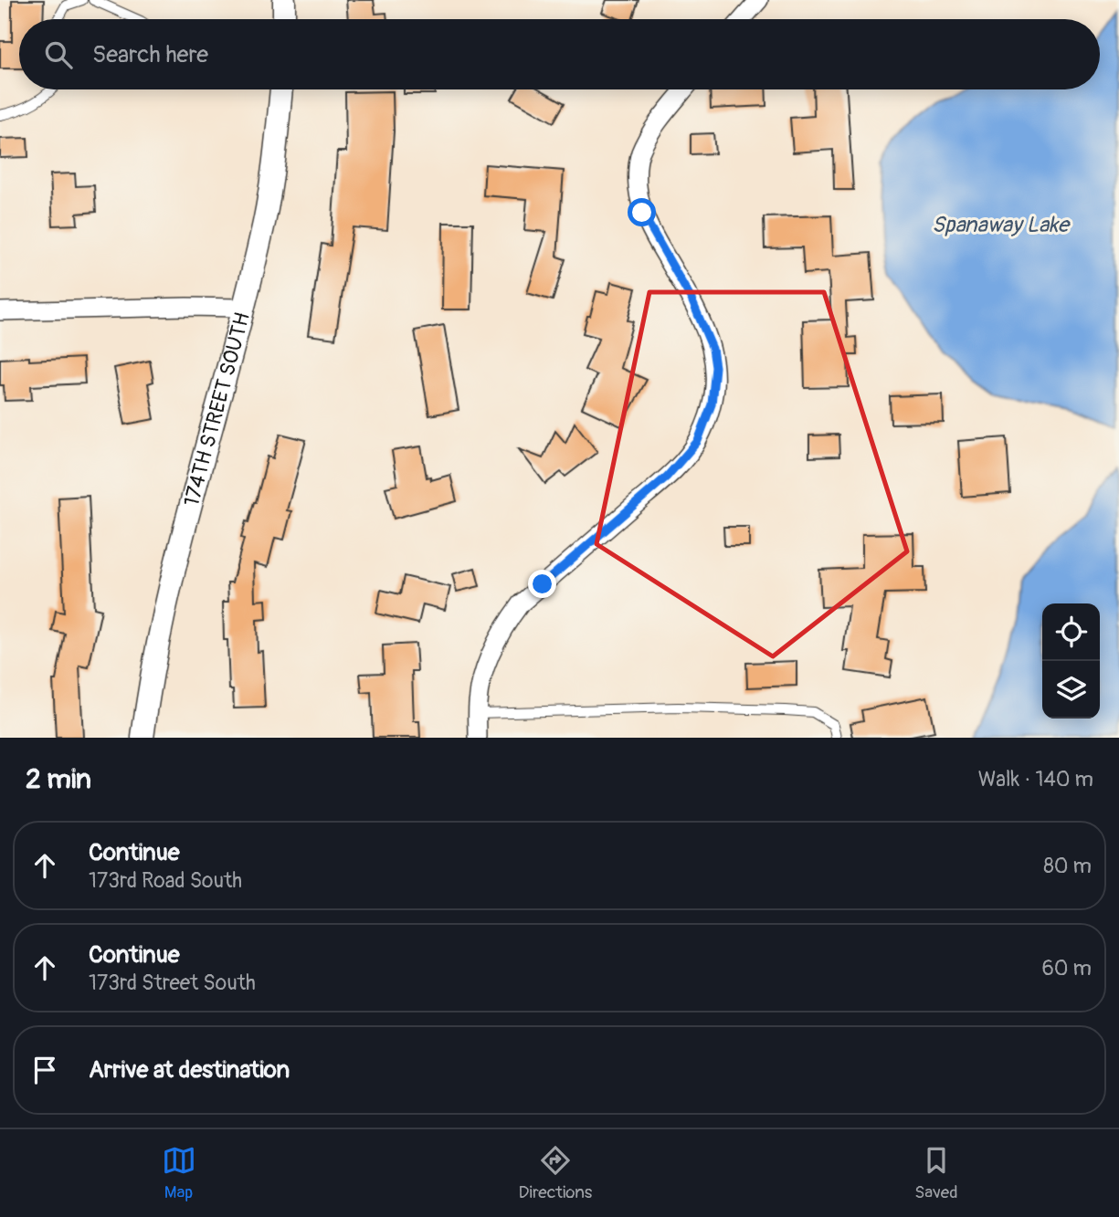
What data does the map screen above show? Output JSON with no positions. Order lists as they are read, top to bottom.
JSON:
{
  "streets": {
    "street": ["174TH STREET SOUTH"]
  },
  "water": ["Spanaway Lake"],
  "page": {
    "search": "Search here",
    "heading": ["2 min", "Walk · 140 m"],
    "list": [
      ["Continue", "173rd Road South", "80 m"],
      ["Continue", "173rd Street South", "60 m"],
      "Arrive at destination"
    ],
    "nav": ["Map", "Directions", "Saved"]
  }
}
